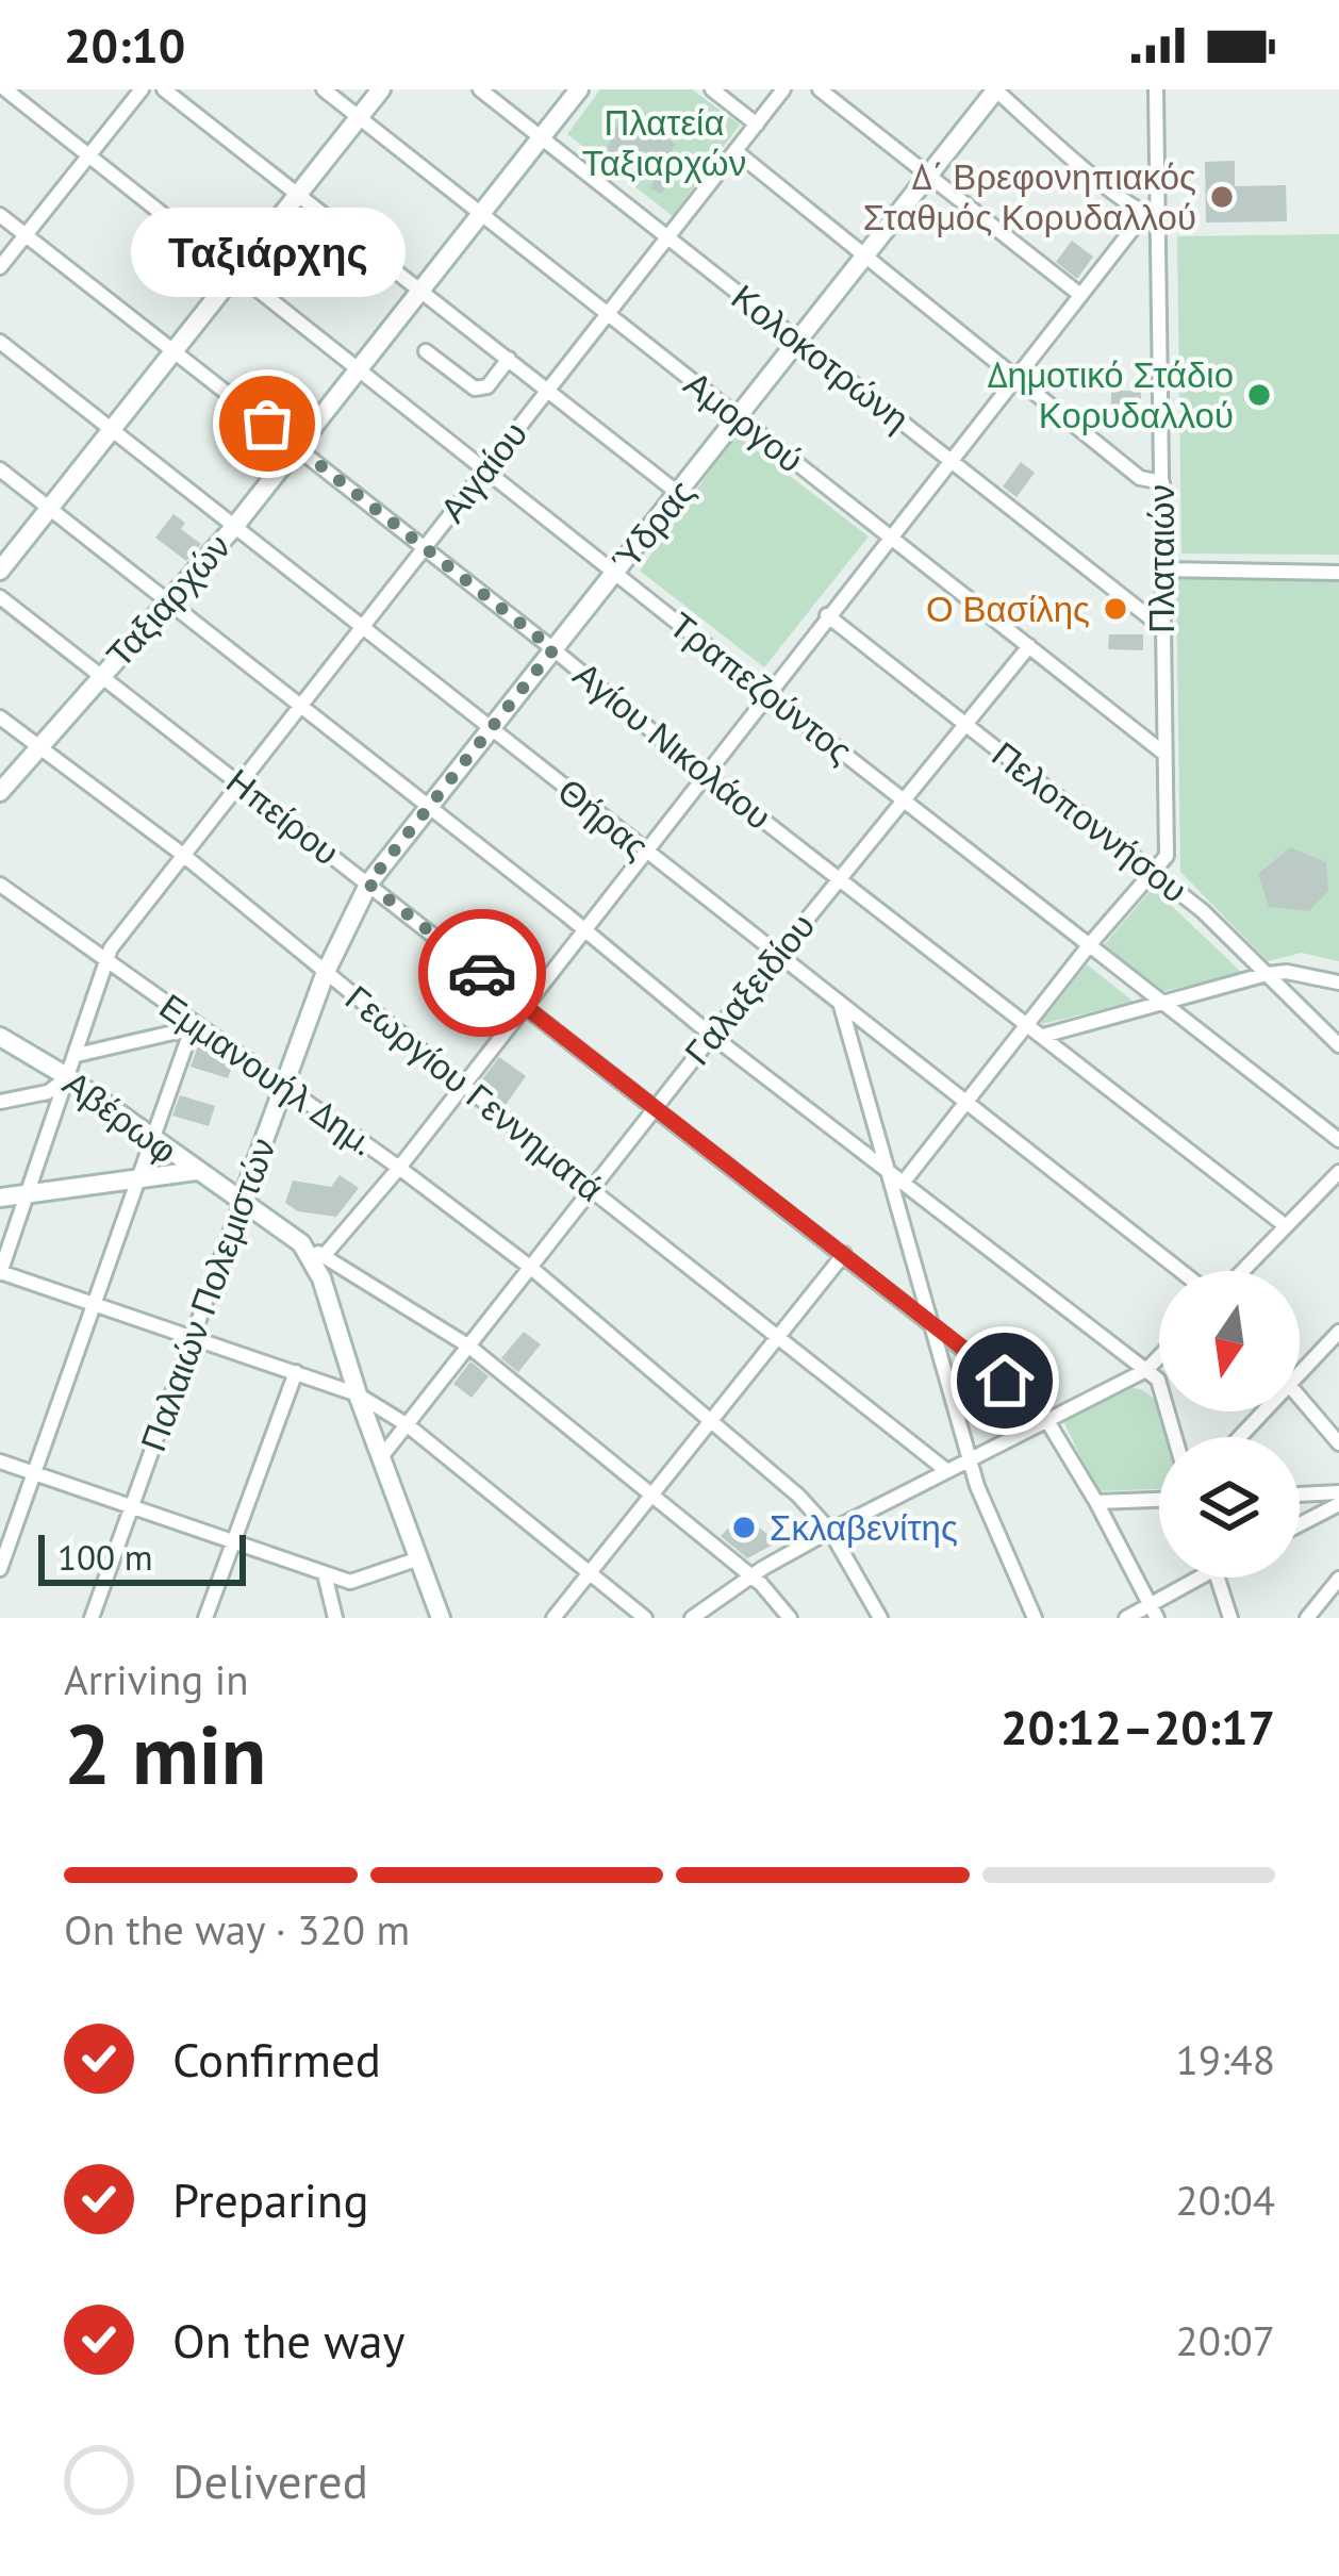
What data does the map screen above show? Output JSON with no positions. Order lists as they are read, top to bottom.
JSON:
{
  "streets": {
    "street": [
      "Κολοκοτρώνη",
      "Αμοργού",
      "Αιγαίου",
      "Ύδρας",
      "Πλαταιών",
      "Ταξιαρχών",
      "Τραπεζούντος",
      "Αγίου Νικολάου",
      "Ηπείρου",
      "Θήρας",
      "Πελοποννήσου",
      "Γαλαξειδίου",
      "Εμμανουήλ Δημ.",
      "Γεωργίου Γεννηματά",
      "Αβέρωφ",
      "Παλαιών Πολεμιστών"
    ]
  },
  "crossings": [
    ["Κολοκοτρώνη", "Αιγαίου"],
    ["Κολοκοτρώνη", "Ύδρας"],
    ["Κολοκοτρώνη", "Πλαταιών"],
    ["Κολοκοτρώνη", "Ταξιαρχών"],
    ["Αμοργού", "Αιγαίου"],
    ["Αμοργού", "Ύδρας"],
    ["Αμοργού", "Πλαταιών"],
    ["Αμοργού", "Ταξιαρχών"],
    ["Αμοργού", "Γαλαξειδίου"],
    ["Αιγαίου", "Τραπεζούντος"],
    ["Αιγαίου", "Αγίου Νικολάου"],
    ["Αιγαίου", "Ηπείρου"],
    ["Αιγαίου", "Θήρας"],
    ["Αιγαίου", "Εμμανουήλ Δημ."],
    ["Αιγαίου", "Γεωργίου Γεννηματά"],
    ["Αιγαίου", "Αβέρωφ"],
    ["Ύδρας", "Τραπεζούντος"],
    ["Ύδρας", "Αγίου Νικολάου"],
    ["Ύδρας", "Ηπείρου"],
    ["Ύδρας", "Θήρας"],
    ["Ύδρας", "Γεωργίου Γεννηματά"],
    ["Ύδρας", "Παλαιών Πολεμιστών"],
    ["Πλαταιών", "Πελοποννήσου"],
    ["Ταξιαρχών", "Τραπεζούντος"],
    ["Ταξιαρχών", "Αγίου Νικολάου"],
    ["Ταξιαρχών", "Ηπείρου"],
    ["Ταξιαρχών", "Θήρας"],
    ["Ταξιαρχών", "Γεωργίου Γεννηματά"],
    ["Τραπεζούντος", "Γαλαξειδίου"],
    ["Αγίου Νικολάου", "Γαλαξειδίου"],
    ["Ηπείρου", "Γαλαξειδίου"],
    ["Θήρας", "Γαλαξειδίου"],
    ["Πελοποννήσου", "Γαλαξειδίου"],
    ["Γαλαξειδίου", "Εμμανουήλ Δημ."],
    ["Γαλαξειδίου", "Γεωργίου Γεννηματά"],
    ["Εμμανουήλ Δημ.", "Παλαιών Πολεμιστών"],
    ["Γεωργίου Γεννηματά", "Παλαιών Πολεμιστών"],
    ["Αβέρωφ", "Παλαιών Πολεμιστών"]
  ],
  "parks": ["Πλατεία Ταξιαρχών"],
  "places": [
    "Δ΄ Βρεφονηπιακός Σταθμός Κορυδαλλού",
    "Δημοτικό Στάδιο Κορυδαλλού",
    "Ταξιάρχης",
    "Ο Βασίλης",
    "Σκλαβενίτης"
  ],
  "scale_bar": "100 m",
  "north": "bottom",
  "page": {
    "status": "20:10",
    "bubble": "Ταξιάρχης",
    "scale": "100 m",
    "heading": ["2 min", "Arriving in", "20:12–20:17"],
    "bar": "On the way · 320 m",
    "list": [
      ["Confirmed", "19:48"],
      ["Preparing", "20:04"],
      ["On the way", "20:07"],
      "Delivered"
    ]
  }
}
